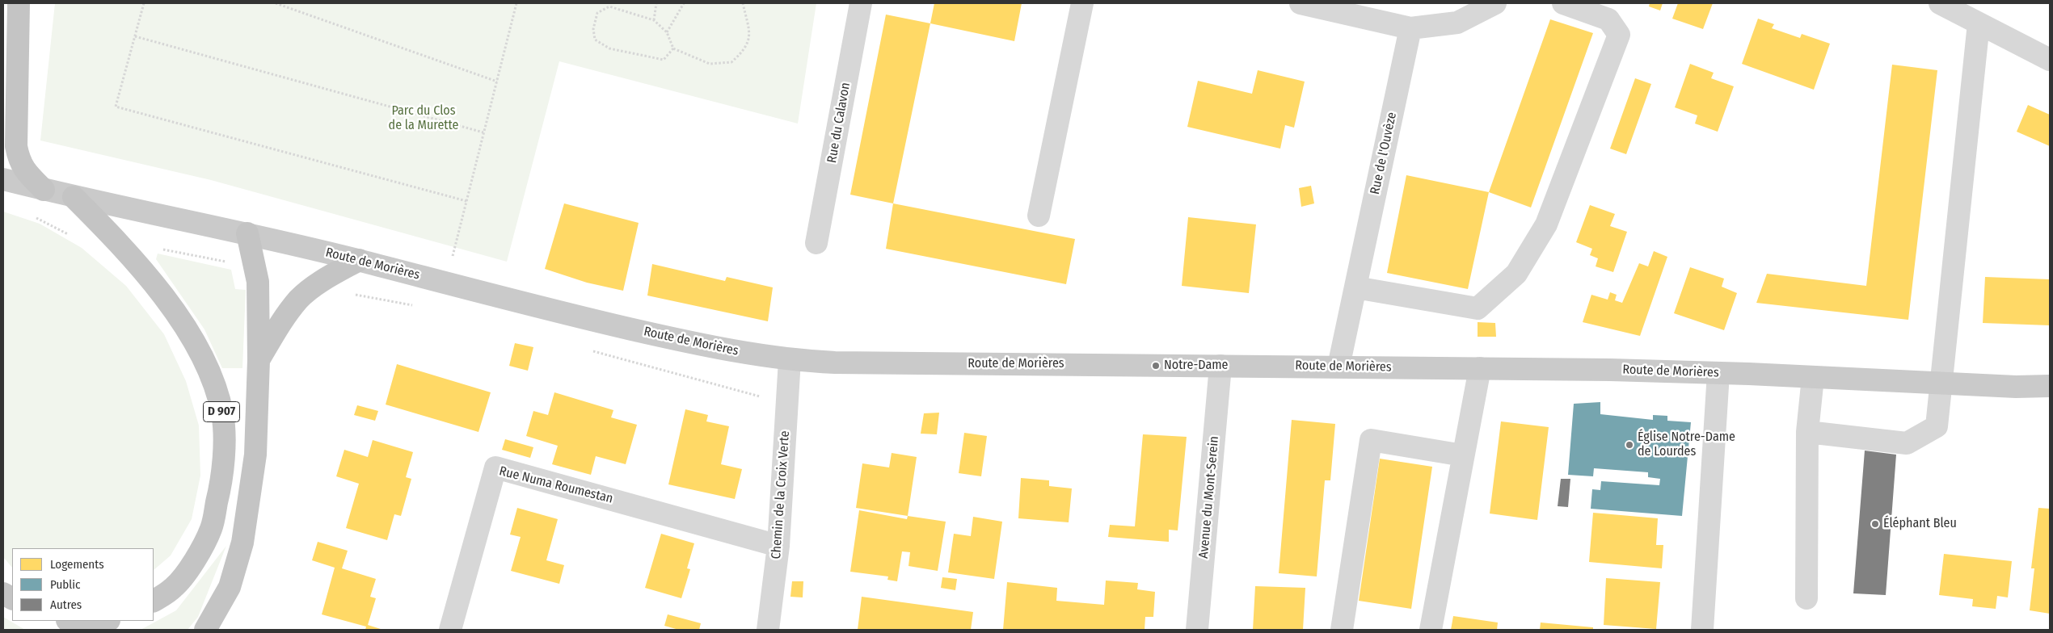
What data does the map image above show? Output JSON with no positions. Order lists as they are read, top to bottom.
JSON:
{
  "streets": {
    "highway": ["D 907"],
    "main road": ["Route de Morières"],
    "street": [
      "Rue du Calavon",
      "Rue de l'Ouvèze",
      "Rue Numa Roumestan",
      "Chemin de la Croix Verte",
      "Avenue du Mont-Serein"
    ]
  },
  "crossings": [
    ["Rue de l'Ouvèze", "Route de Morières"],
    ["Route de Morières", "D 907"],
    ["Route de Morières", "Chemin de la Croix Verte"],
    ["Route de Morières", "Avenue du Mont-Serein"],
    ["Rue Numa Roumestan", "Chemin de la Croix Verte"]
  ],
  "parks": ["Parc du Clos de la Murette"],
  "places": ["Notre-Dame", "Église Notre-Dame de Lourdes", "Éléphant Bleu"],
  "legend": ["Logements", "Public", "Autres"]
}
